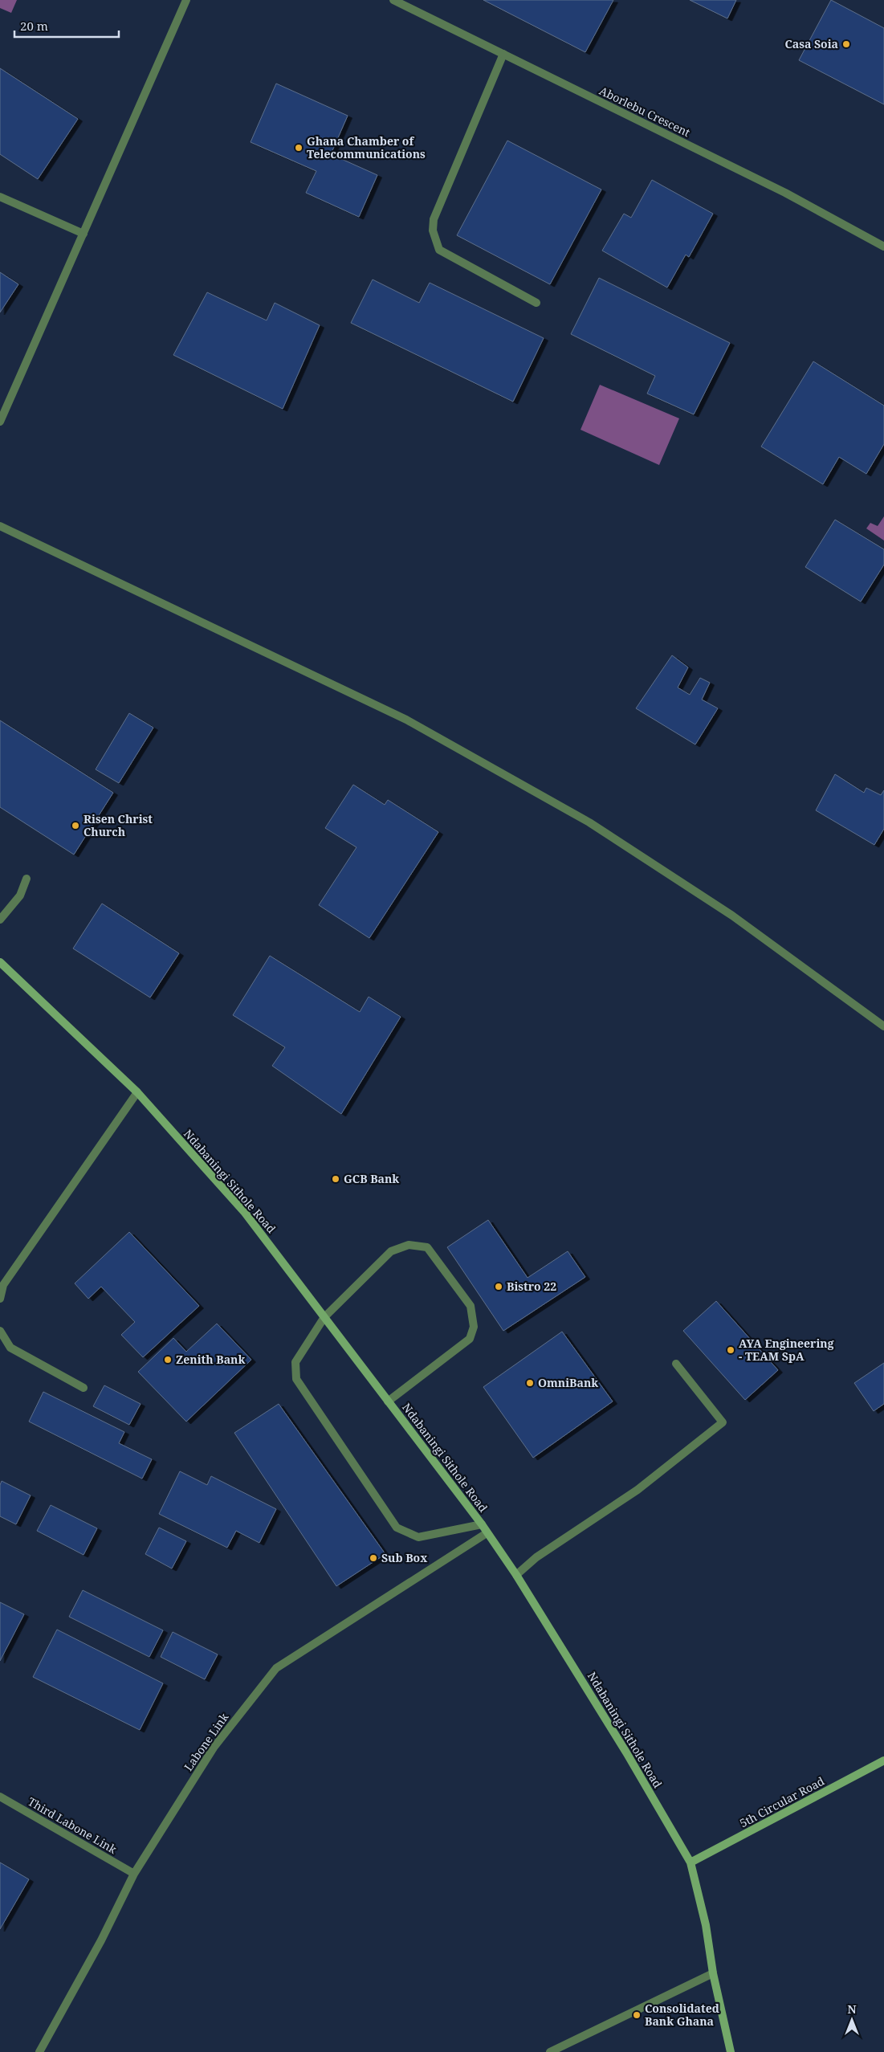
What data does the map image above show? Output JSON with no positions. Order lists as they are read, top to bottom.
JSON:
{
  "streets": {
    "street": [
      "Aborlebu Crescent",
      "Ndabaningi Sithole Road",
      "Labone Link",
      "5th Circular Road",
      "Third Labone Link"
    ]
  },
  "crossings": [
    ["Ndabaningi Sithole Road", "Labone Link"],
    ["Ndabaningi Sithole Road", "5th Circular Road"],
    ["Labone Link", "Third Labone Link"]
  ],
  "places": [
    "Casa Soia",
    "Ghana Chamber of Telecommunications",
    "Risen Christ Church",
    "GCB Bank",
    "Bistro 22",
    "AYA Engineering - TEAM SpA",
    "Zenith Bank",
    "OmniBank",
    "Sub Box",
    "Consolidated Bank Ghana"
  ],
  "scale_bar": "20 m",
  "north": "top"
}
